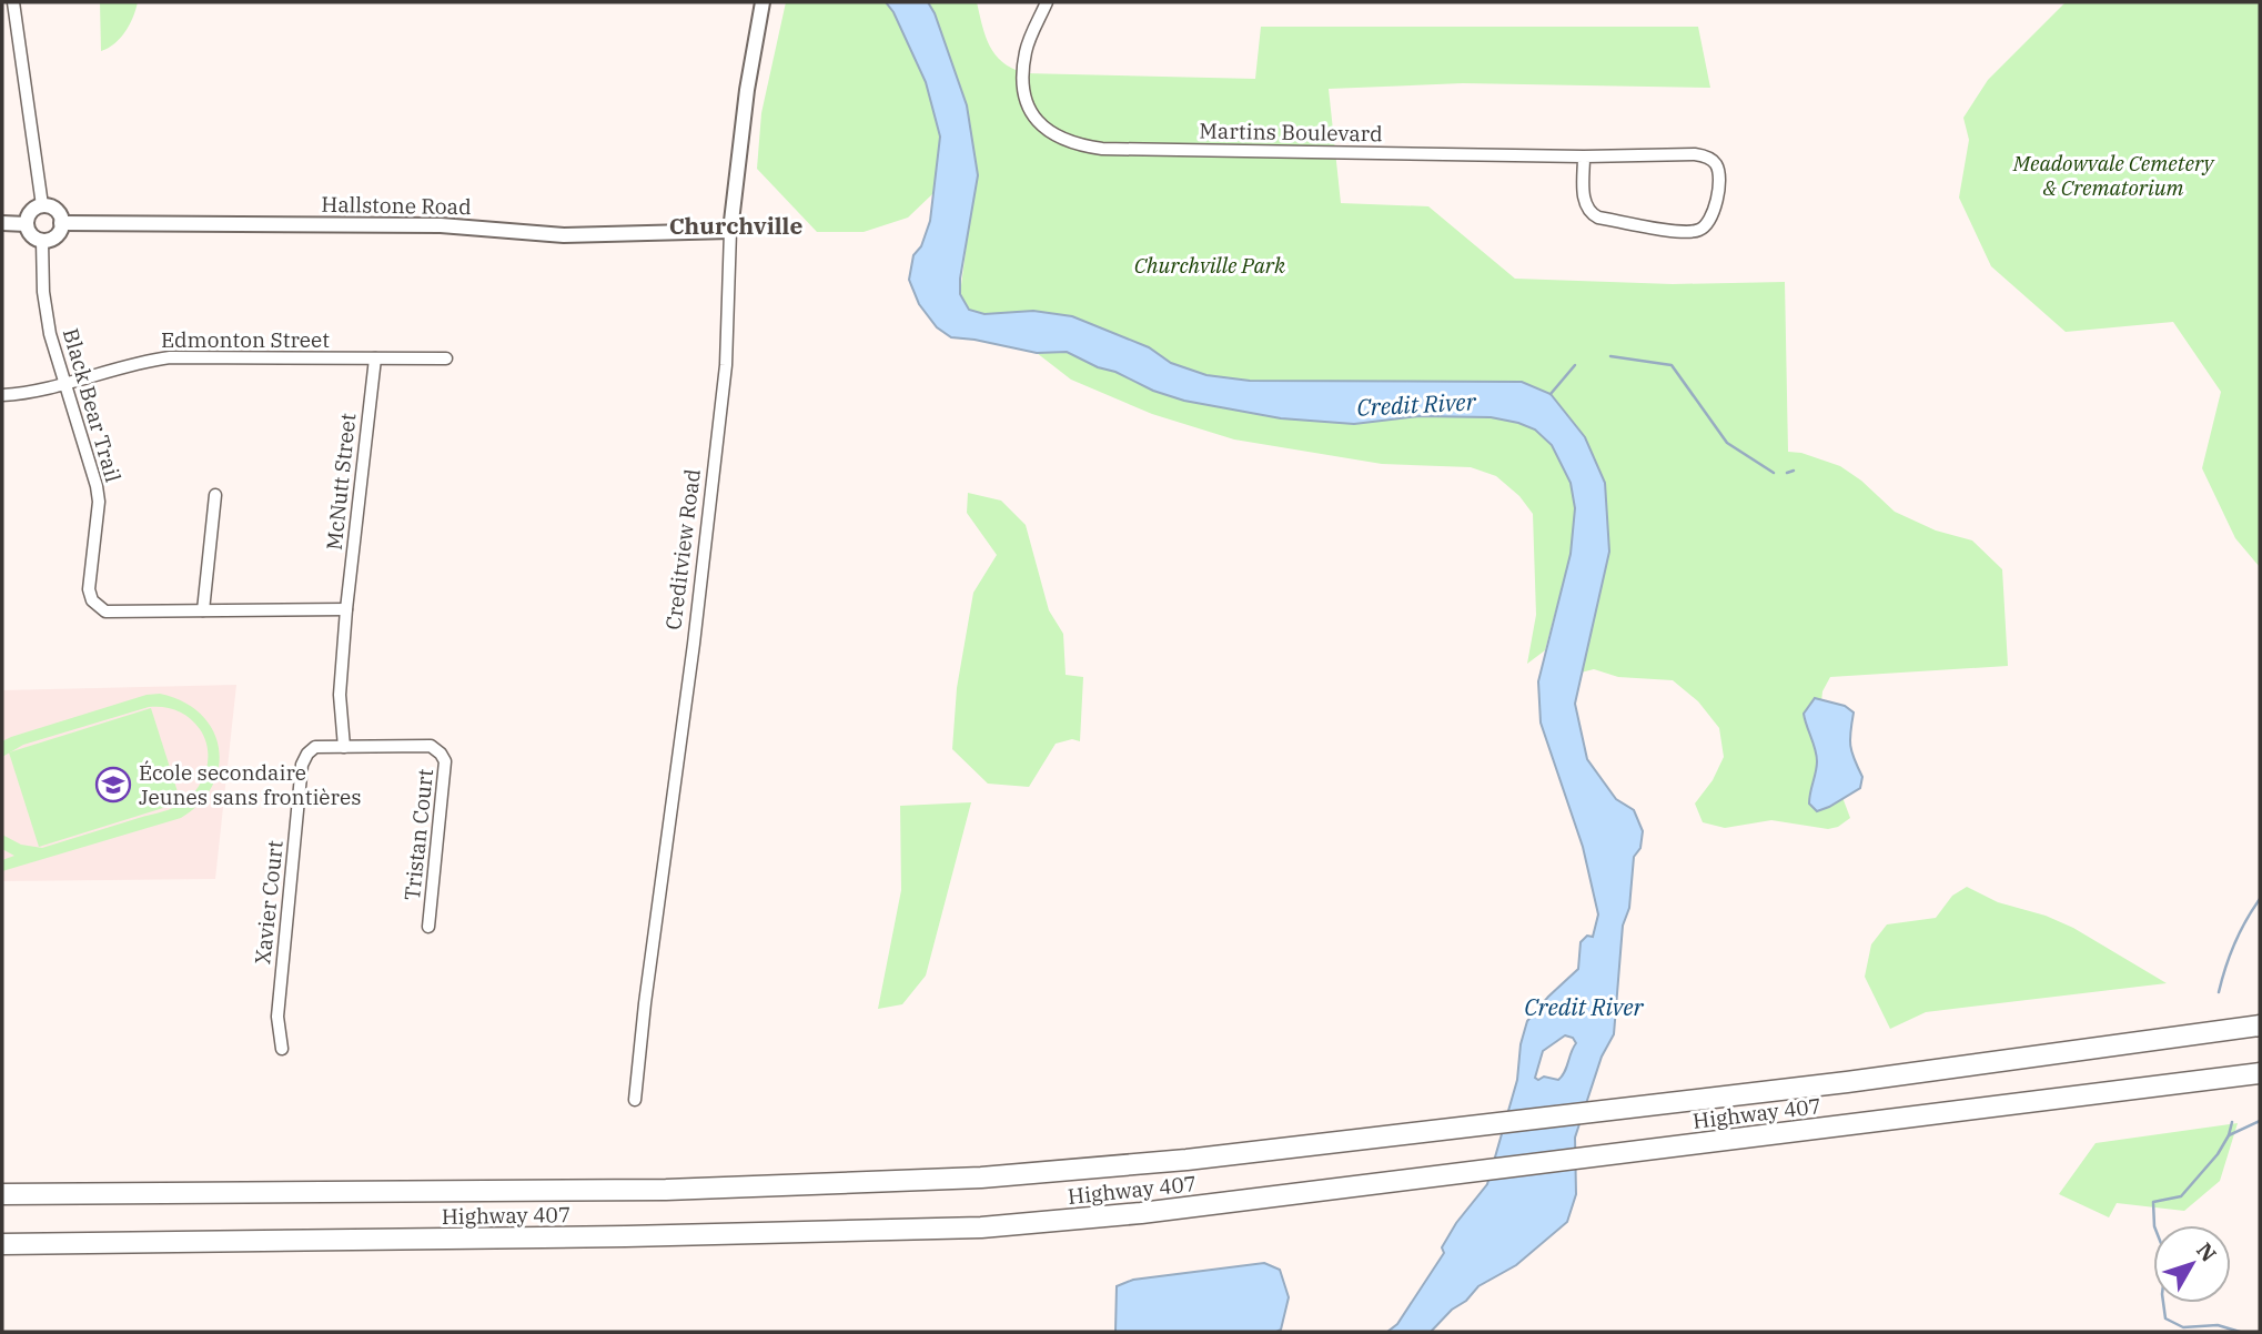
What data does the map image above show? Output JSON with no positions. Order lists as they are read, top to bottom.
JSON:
{
  "streets": {
    "highway": ["Highway 407"],
    "street": [
      "Martins Boulevard",
      "Hallstone Road",
      "Edmonton Street",
      "Black Bear Trail",
      "McNutt Street",
      "Creditview Road",
      "Tristan Court",
      "Xavier Court"
    ]
  },
  "crossings": [
    ["Hallstone Road", "Black Bear Trail"],
    ["Hallstone Road", "Creditview Road"],
    ["Edmonton Street", "Black Bear Trail"],
    ["Edmonton Street", "McNutt Street"],
    ["Black Bear Trail", "McNutt Street"],
    ["McNutt Street", "Tristan Court"],
    ["McNutt Street", "Xavier Court"],
    ["Tristan Court", "Xavier Court"]
  ],
  "districts": ["Churchville"],
  "water": ["Credit River"],
  "parks": ["Meadowvale Cemetery & Crematorium", "Churchville Park"],
  "places": {
    "school or university": ["École secondaire Jeunes sans frontières"]
  },
  "north": "top right"
}
